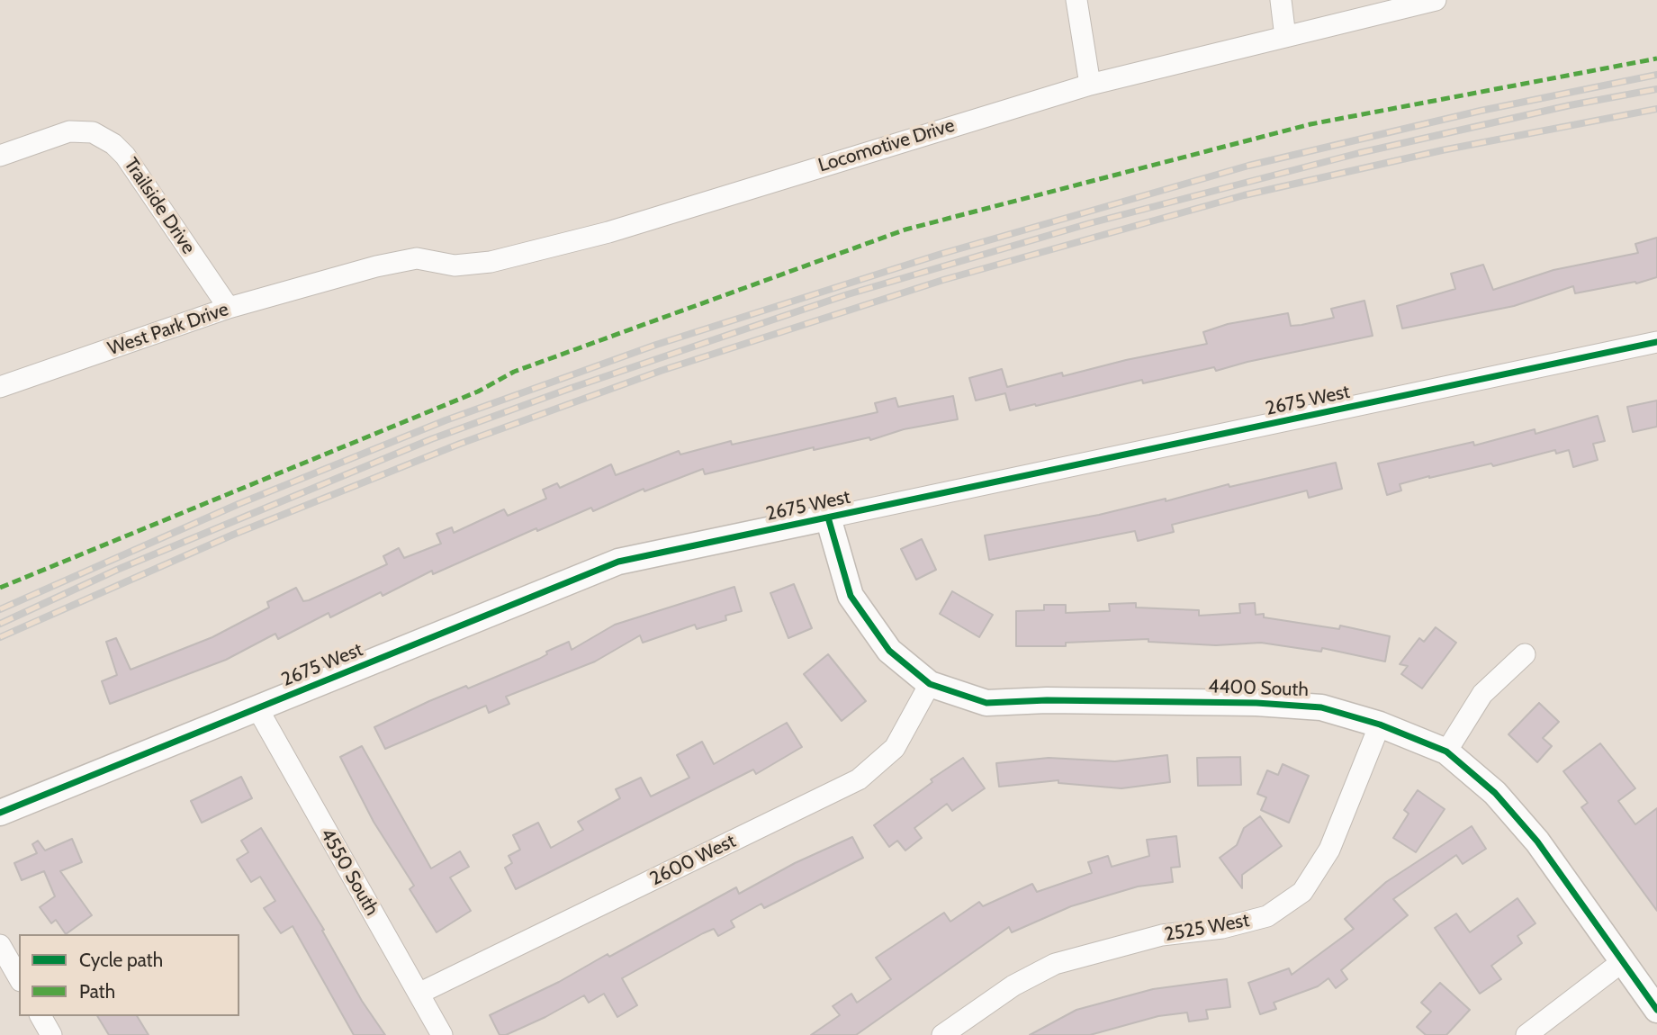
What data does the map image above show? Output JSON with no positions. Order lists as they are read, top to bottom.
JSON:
{
  "streets": {
    "street": [
      "Locomotive Drive",
      "Trailside Drive",
      "West Park Drive",
      "2675 West",
      "4400 South",
      "2600 West",
      "4550 South",
      "2525 West"
    ]
  },
  "crossings": [
    ["Locomotive Drive", "West Park Drive"],
    ["Trailside Drive", "West Park Drive"],
    ["2675 West", "4400 South"],
    ["2675 West", "4550 South"],
    ["4400 South", "2600 West"],
    ["4400 South", "2525 West"],
    ["2600 West", "4550 South"]
  ],
  "legend": ["Cycle path", "Path"]
}
